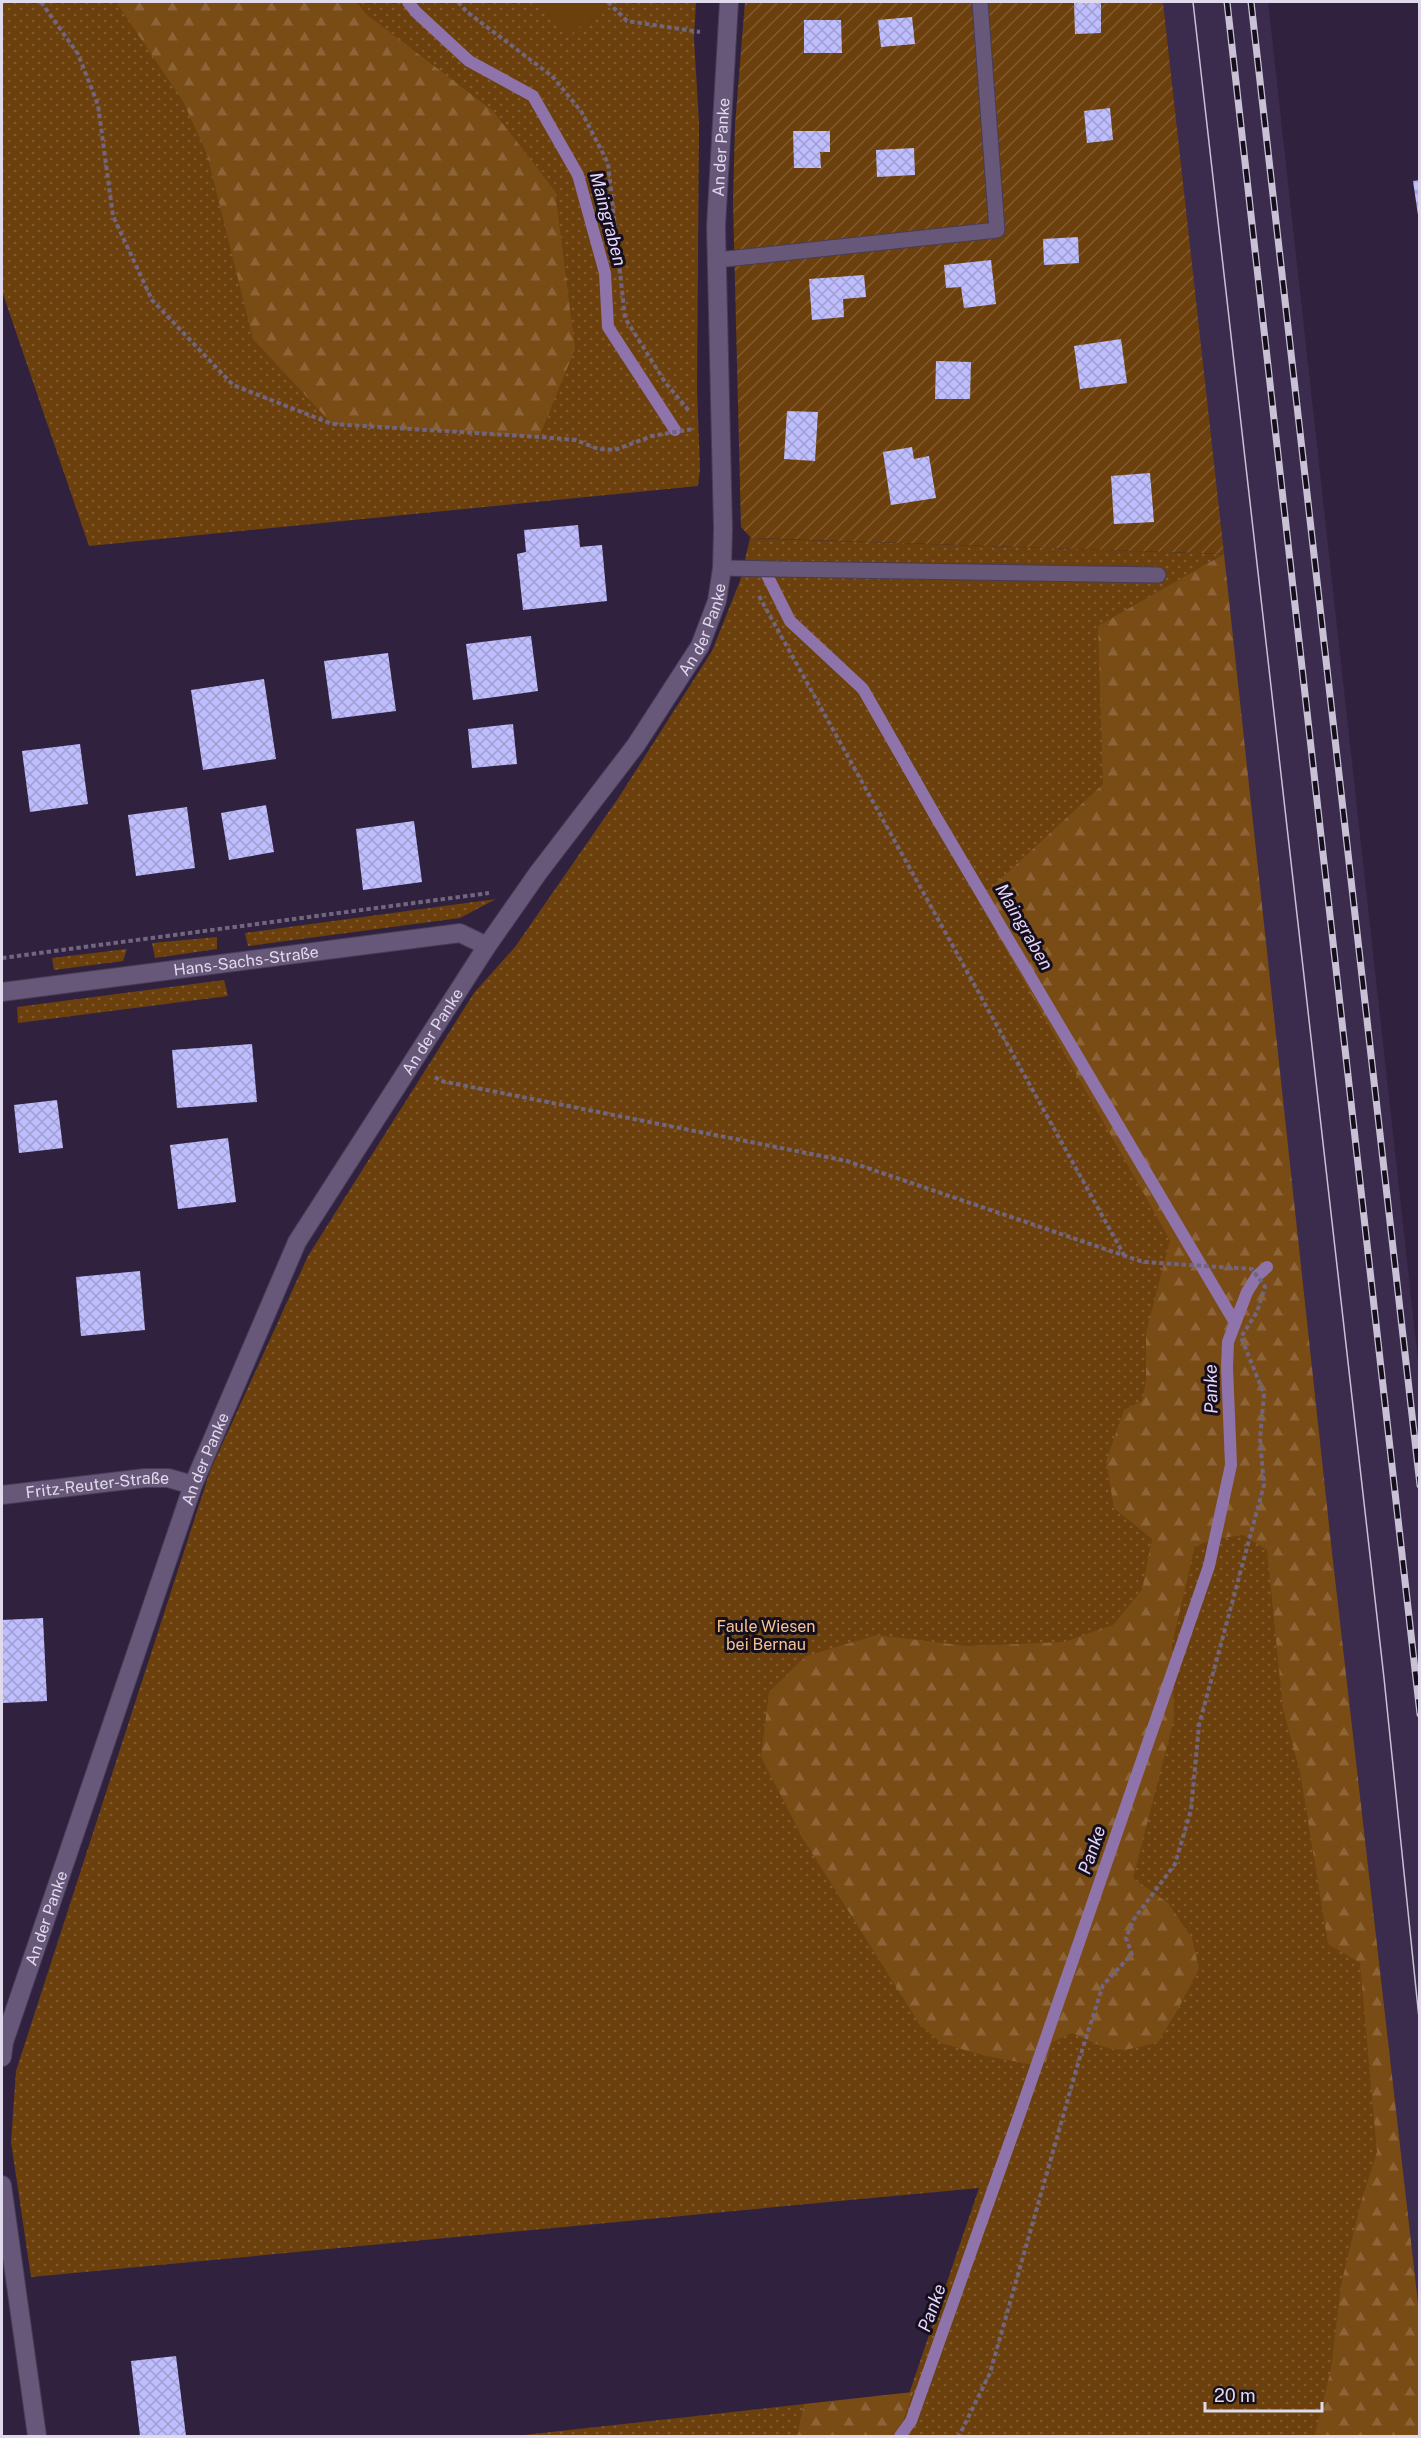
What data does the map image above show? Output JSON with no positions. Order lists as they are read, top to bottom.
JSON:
{
  "streets": {
    "street": ["An der Panke", "Hans-Sachs-Straße", "Fritz-Reuter-Straße"]
  },
  "crossings": [
    ["An der Panke", "Hans-Sachs-Straße"],
    ["An der Panke", "Fritz-Reuter-Straße"]
  ],
  "water": ["Maingraben", "Panke"],
  "parks": ["Faule Wiesen bei Bernau"],
  "scale_bar": "20 m"
}
